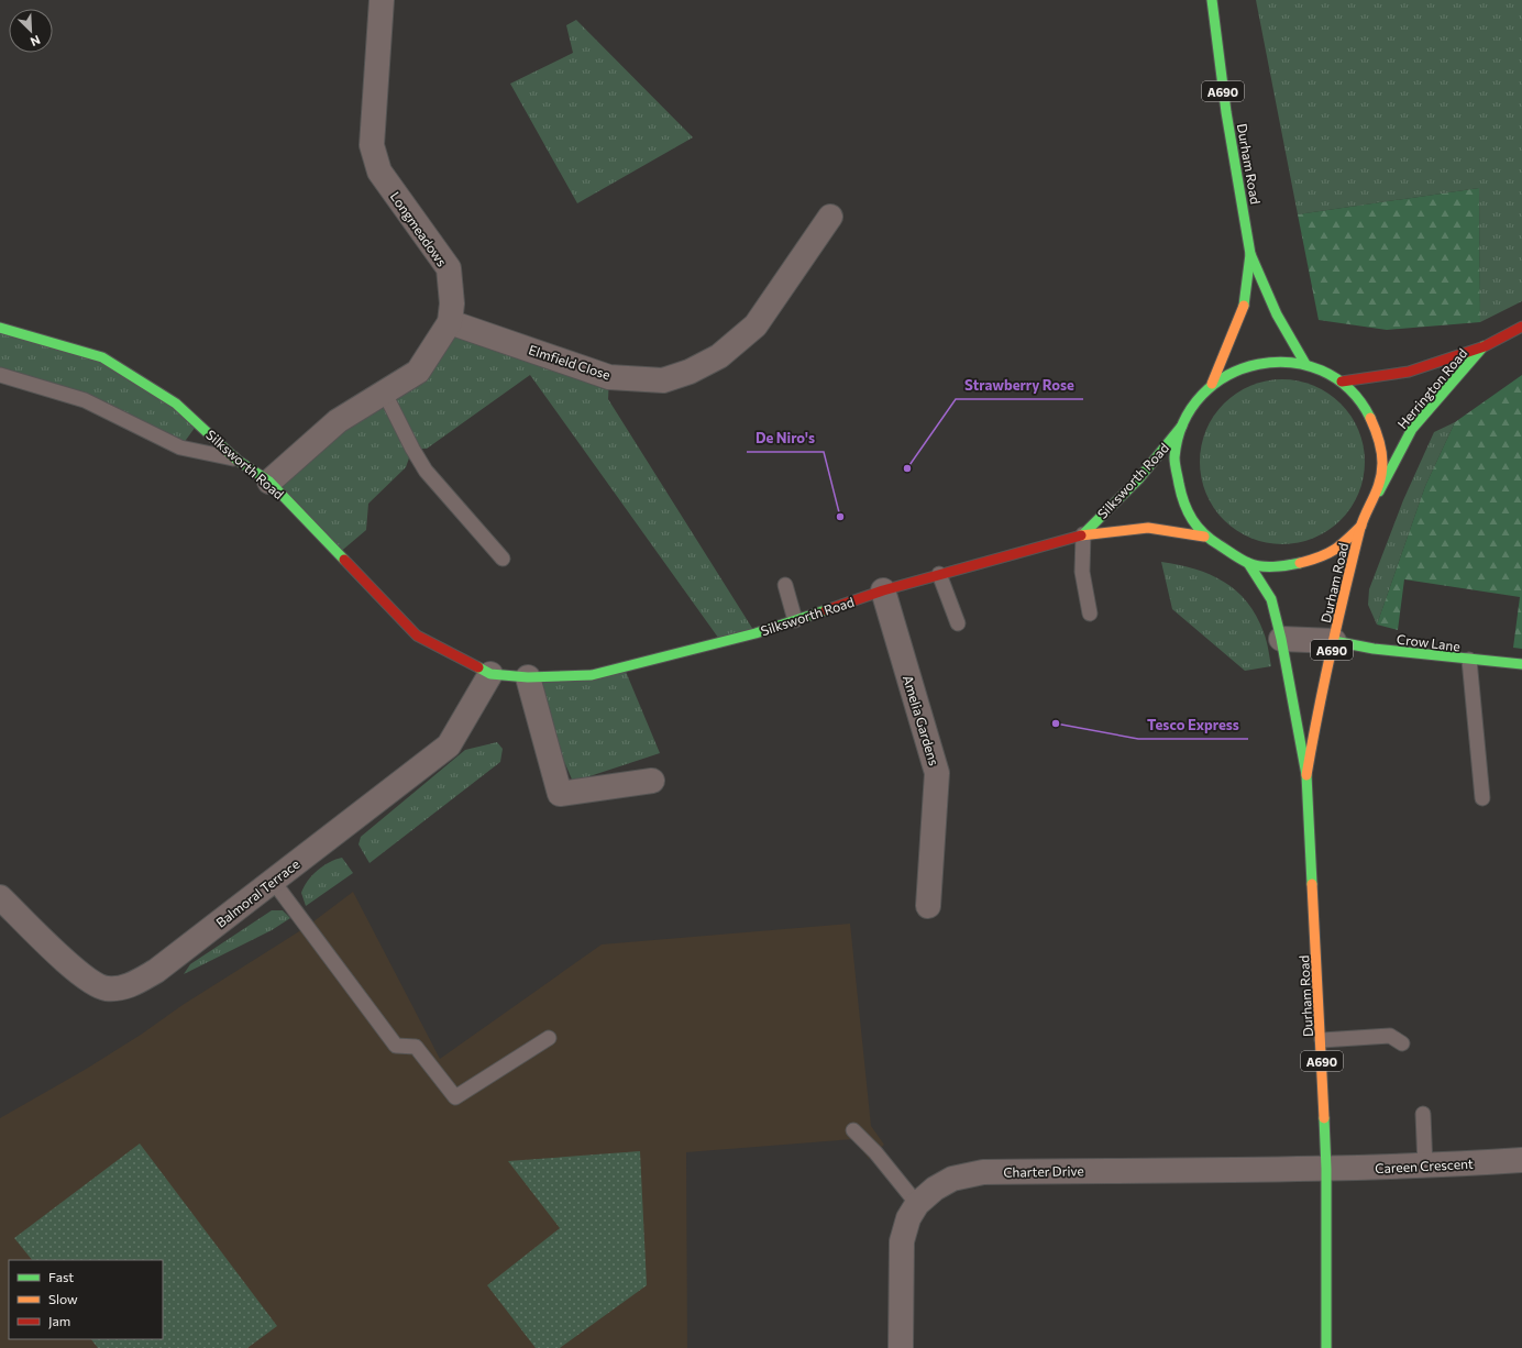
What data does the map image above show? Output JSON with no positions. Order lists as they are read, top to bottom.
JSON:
{
  "streets": {
    "main road": [
      "A690",
      "Durham Road",
      "Herrington Road",
      "Silksworth Road",
      "Crow Lane"
    ],
    "street": [
      "Longmeadows",
      "Elmfield Close",
      "Amelia Gardens",
      "Balmoral Terrace",
      "Careen Crescent",
      "Charter Drive"
    ]
  },
  "crossings": [
    ["Durham Road", "Herrington Road"],
    ["Durham Road", "Silksworth Road"],
    ["Durham Road", "Crow Lane"],
    ["Durham Road", "Careen Crescent"],
    ["Durham Road", "Charter Drive"],
    ["Longmeadows", "Elmfield Close"],
    ["Longmeadows", "Silksworth Road"],
    ["Silksworth Road", "Amelia Gardens"],
    ["Silksworth Road", "Balmoral Terrace"],
    ["Careen Crescent", "Charter Drive"]
  ],
  "places": ["Strawberry Rose", "De Niro's", "Tesco Express"],
  "legend": ["Fast", "Slow", "Jam"],
  "north": "bottom right"
}
